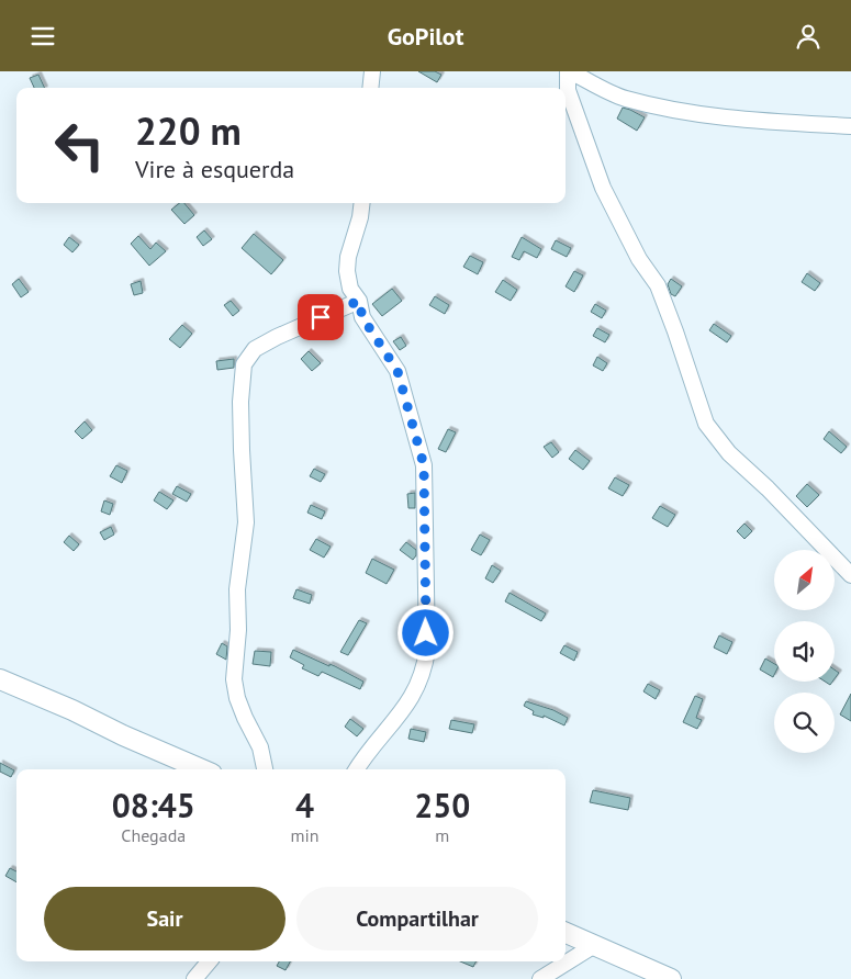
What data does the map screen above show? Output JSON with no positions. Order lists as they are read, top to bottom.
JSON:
{
  "north": "top right",
  "page": {
    "header": "GoPilot",
    "turn": ["220 m", "Vire à esquerda"],
    "eta": [
      "08:45",
      "Chegada",
      "4",
      "min",
      "250",
      "m"
    ],
    "buttons": ["Sair", "Compartilhar"]
  }
}
